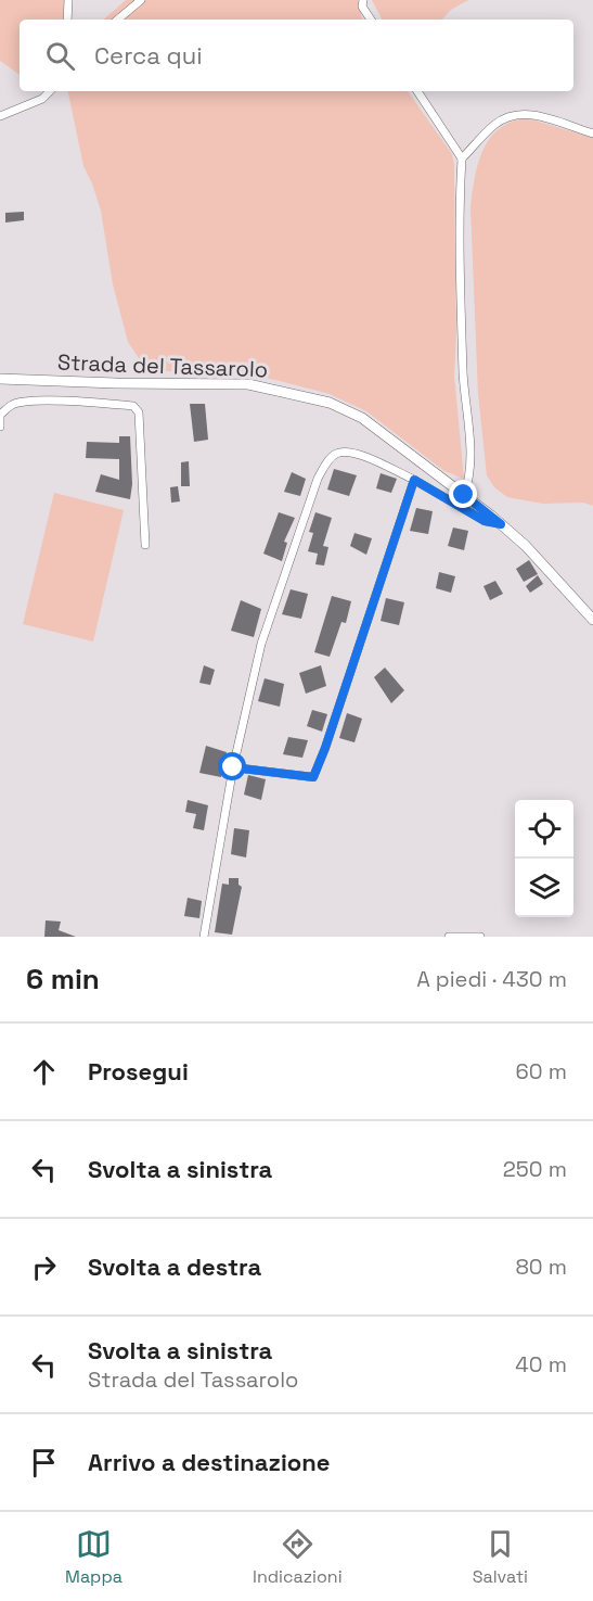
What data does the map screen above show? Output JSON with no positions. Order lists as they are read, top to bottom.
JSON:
{
  "streets": {
    "main road": ["Strada del Tassarolo"]
  },
  "page": {
    "search": "Cerca qui",
    "heading": ["6 min", "A piedi · 430 m"],
    "list": [
      ["Prosegui", "60 m"],
      ["Svolta a sinistra", "250 m"],
      ["Svolta a destra", "80 m"],
      ["Svolta a sinistra", "Strada del Tassarolo", "40 m"],
      "Arrivo a destinazione"
    ],
    "nav": ["Mappa", "Indicazioni", "Salvati"]
  }
}
